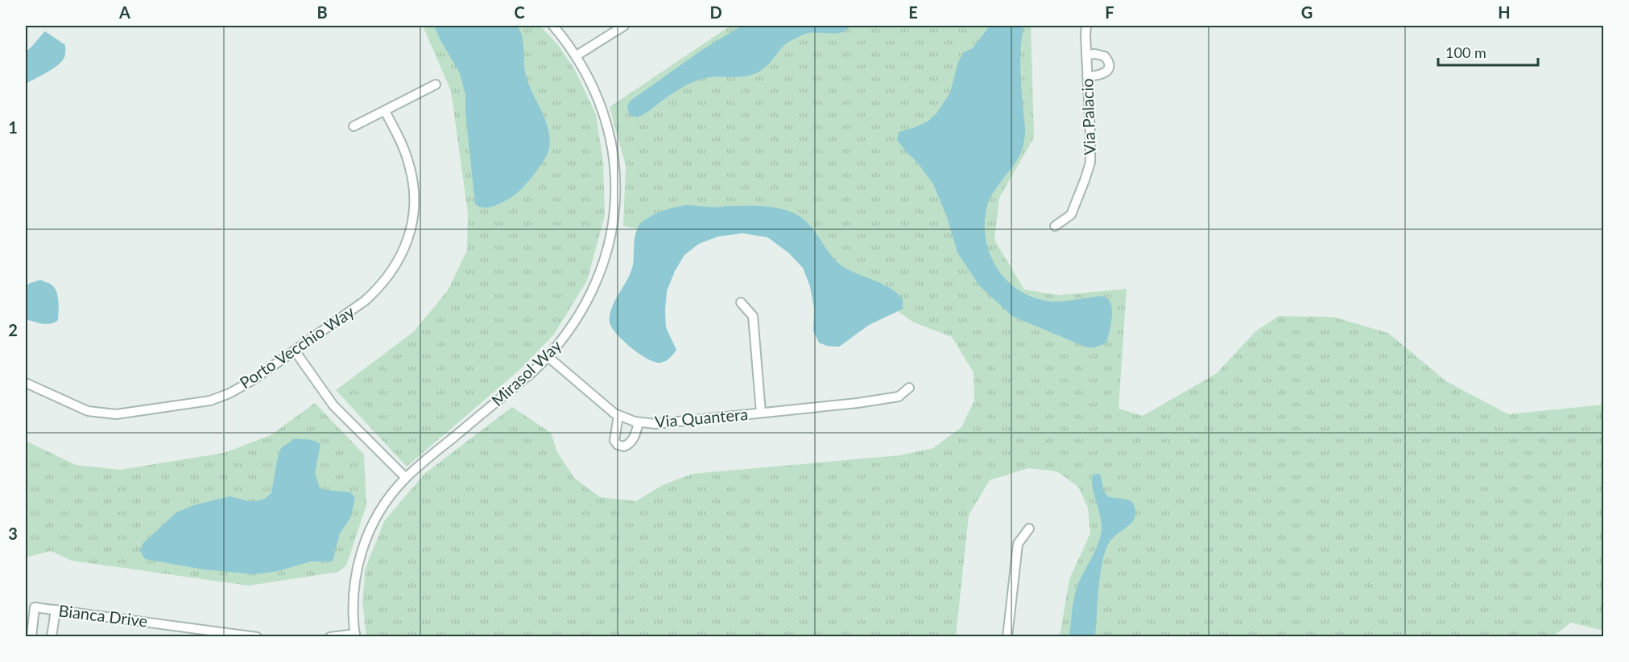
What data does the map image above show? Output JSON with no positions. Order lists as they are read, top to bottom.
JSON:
{
  "streets": {
    "street": [
      "Via Palacio",
      "Porto Vecchio Way",
      "Mirasol Way",
      "Via Quantera",
      "Bianca Drive"
    ]
  },
  "crossings": [
    ["Mirasol Way", "Via Quantera"]
  ],
  "scale_bar": "100 m",
  "grid": {
    "columns": [
      "A",
      "B",
      "C",
      "D",
      "E",
      "F",
      "G",
      "H"
    ],
    "rows": ["1", "2", "3"]
  }
}
